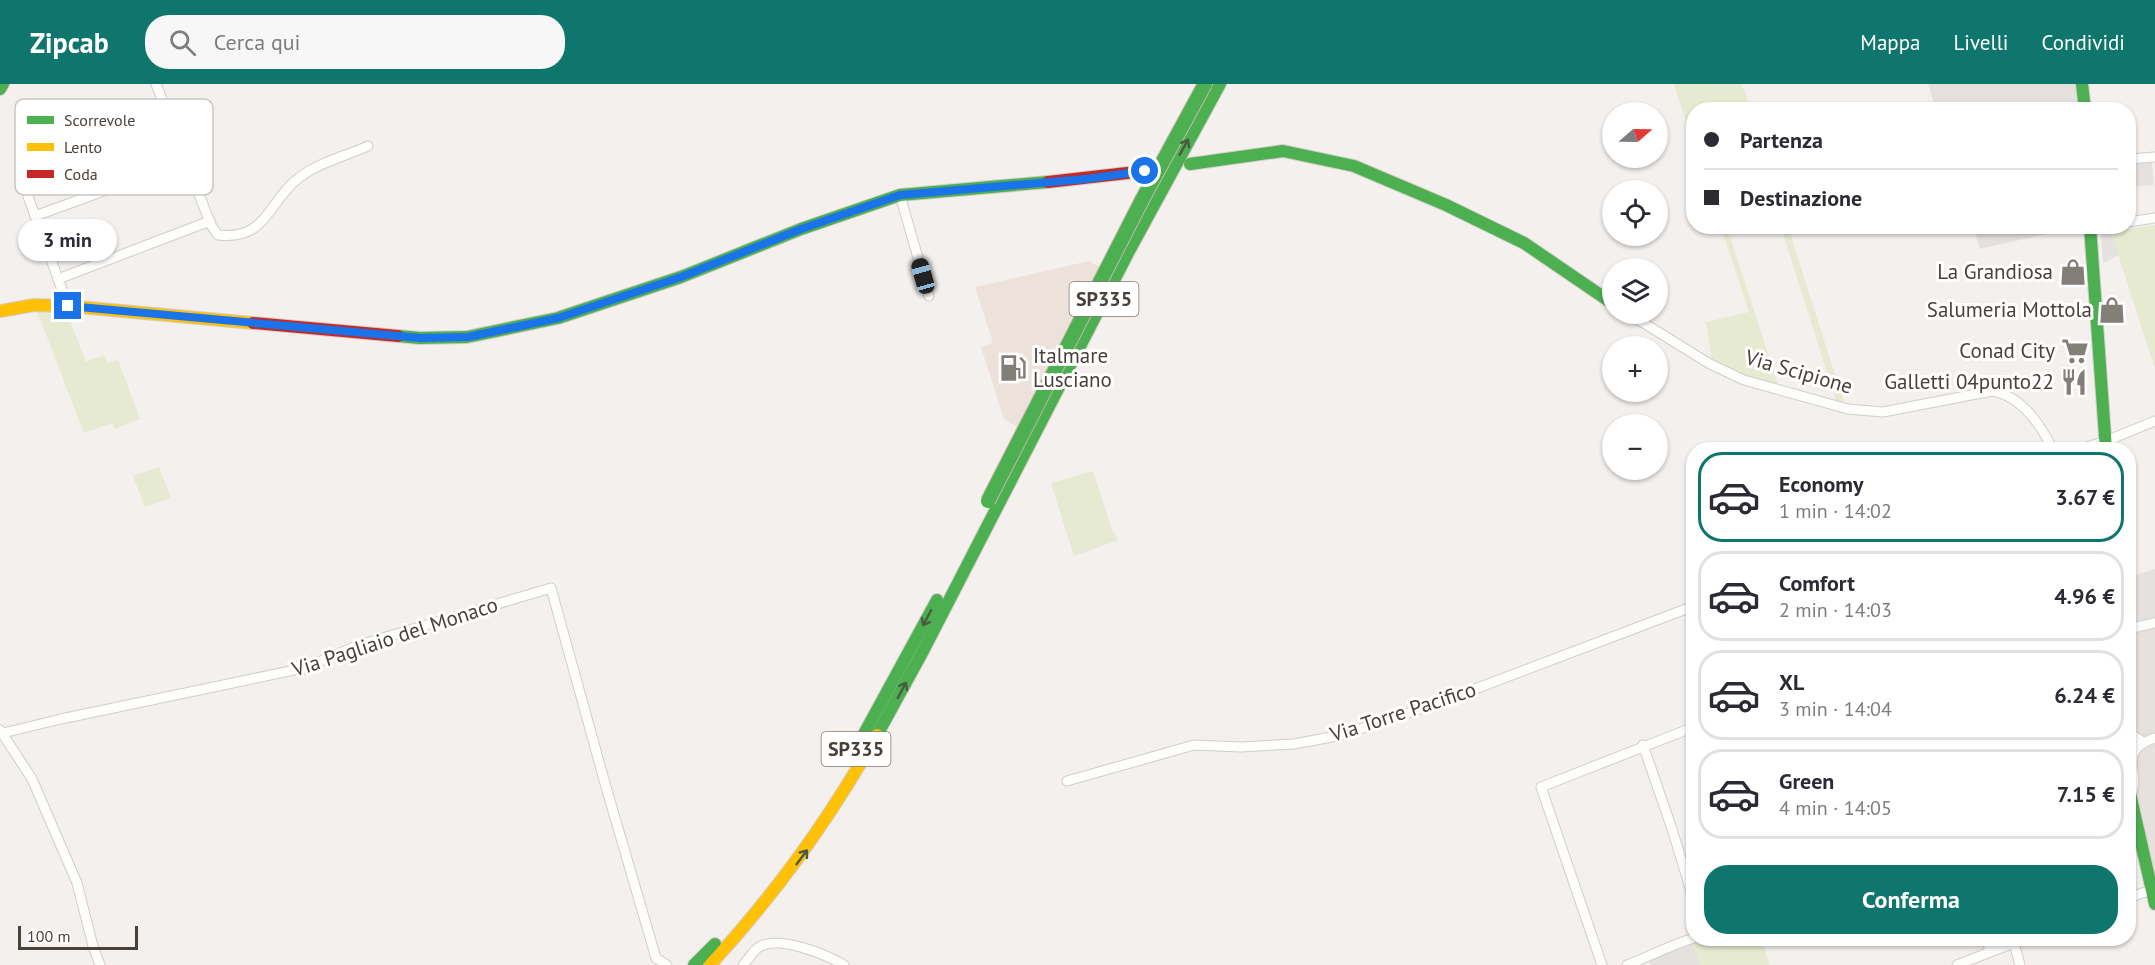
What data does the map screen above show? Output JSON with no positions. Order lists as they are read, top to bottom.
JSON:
{
  "streets": {
    "main road": ["SP335"],
    "street": ["Via Scipione", "Via Pagliaio del Monaco", "Via Torre Pacifico"]
  },
  "places": {
    "shop": ["La Grandiosa", "Salumeria Mottola"],
    "supermarket": ["Conad City"],
    "fuel station": ["Italmare Lusciano"],
    "restaurant": ["Galletti 04punto22"]
  },
  "legend": ["Scorrevole", "Lento", "Coda"],
  "scale_bar": "100 m",
  "north": "right",
  "page": {
    "header": "Zipcab",
    "search": "Cerca qui",
    "nav": ["Mappa", "Livelli", "Condividi"],
    "map_buttons": ["+", "−"],
    "banner": ["Partenza", "Destinazione"],
    "bubble": "3 min",
    "list": [
      {
        "name": "Economy",
        "note": "1 min · 14:02",
        "value": "3.67 €"
      },
      {
        "name": "Comfort",
        "note": "2 min · 14:03",
        "value": "4.96 €"
      },
      {
        "name": "XL",
        "note": "3 min · 14:04",
        "value": "6.24 €"
      },
      {
        "name": "Green",
        "note": "4 min · 14:05",
        "value": "7.15 €"
      }
    ],
    "buttons": "Conferma",
    "scale": "100 m"
  }
}
